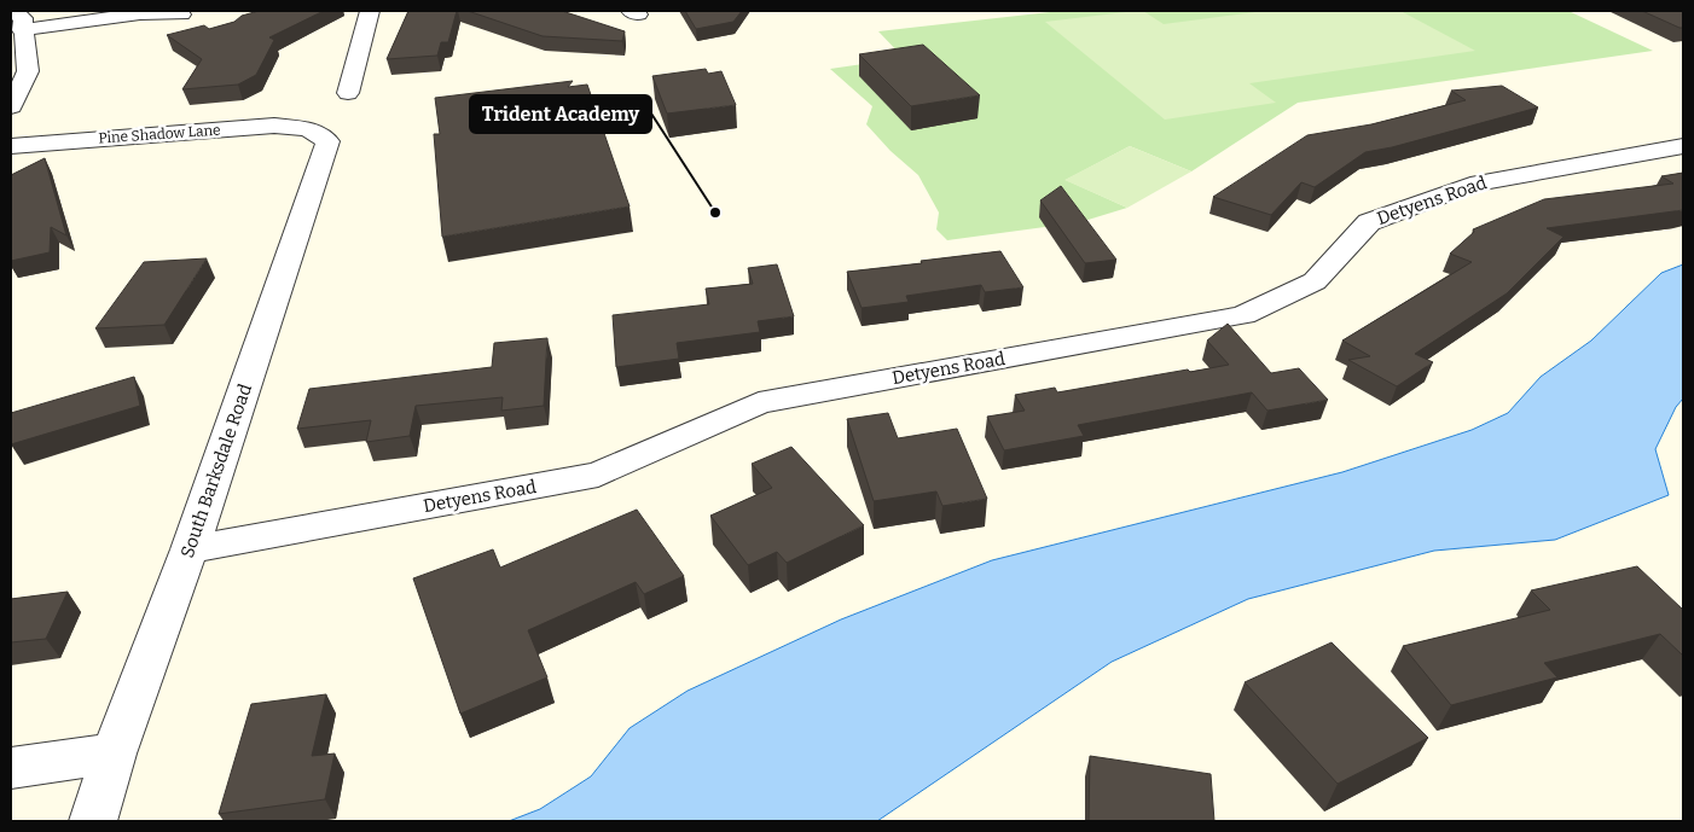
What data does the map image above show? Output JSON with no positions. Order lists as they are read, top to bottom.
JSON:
{
  "streets": {
    "street": ["Pine Shadow Lane", "Detyens Road", "South Barksdale Road"]
  },
  "crossings": [
    ["Pine Shadow Lane", "South Barksdale Road"],
    ["Detyens Road", "South Barksdale Road"]
  ],
  "places": ["Trident Academy"]
}
